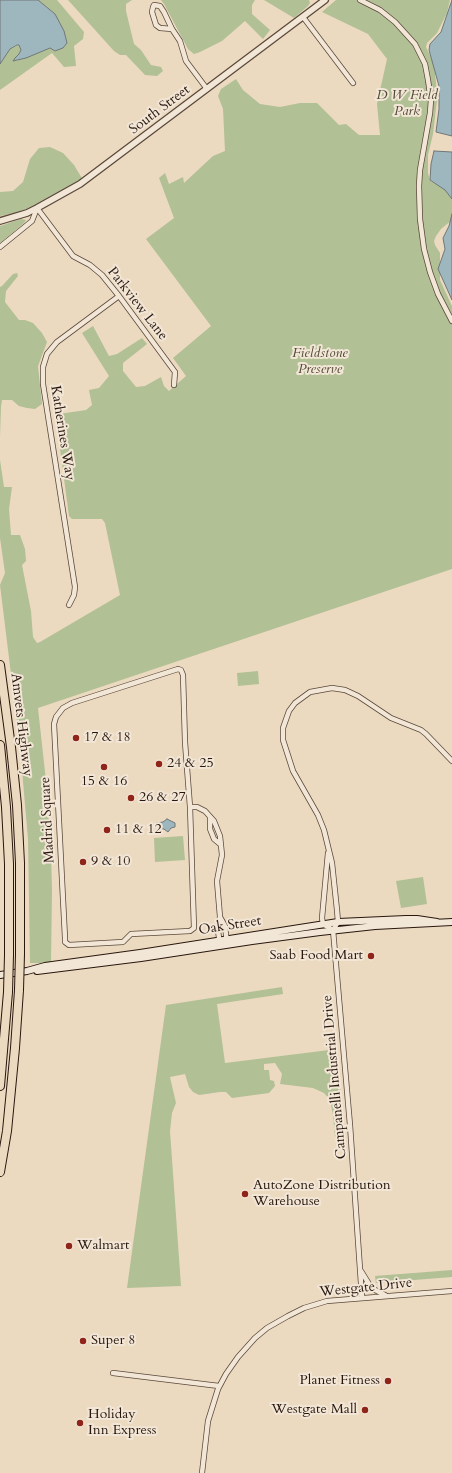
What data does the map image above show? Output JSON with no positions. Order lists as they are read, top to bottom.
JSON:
{
  "streets": {
    "highway": ["Amvets Highway"],
    "main road": ["Oak Street"],
    "street": [
      "South Street",
      "Parkview Lane",
      "Katherines Way",
      "Madrid Square",
      "Campanelli Industrial Drive",
      "Westgate Drive"
    ]
  },
  "crossings": [
    ["South Street", "Parkview Lane"],
    ["Parkview Lane", "Katherines Way"],
    ["Oak Street", "Campanelli Industrial Drive"],
    ["Campanelli Industrial Drive", "Westgate Drive"]
  ],
  "parks": ["D W Field Park", "Fieldstone Preserve"],
  "places": [
    "17 & 18",
    "24 & 25",
    "15 & 16",
    "26 & 27",
    "11 & 12",
    "9 & 10",
    "Saab Food Mart",
    "AutoZone Distribution Warehouse",
    "Walmart",
    "Super 8",
    "Planet Fitness",
    "Westgate Mall",
    "Holiday Inn Express"
  ]
}
